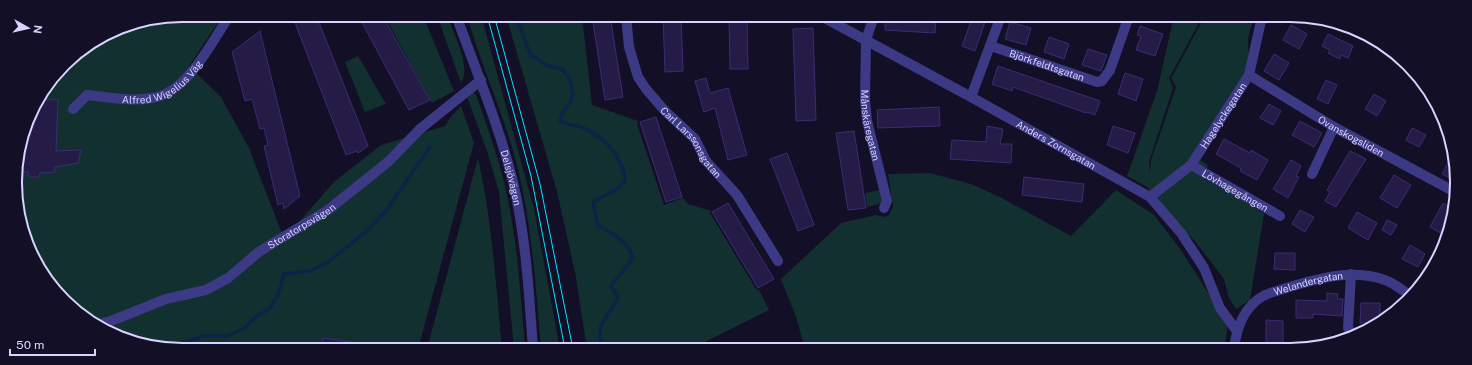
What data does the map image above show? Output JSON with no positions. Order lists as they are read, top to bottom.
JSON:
{
  "streets": {
    "street": [
      "Björkfeldtsgatan",
      "Alfred Wigelius Väg",
      "Hagelyckegatan",
      "Månskäregatan",
      "Ovanskogsliden",
      "Carl Larssonsgatan",
      "Anders Zornsgatan",
      "Delsjövägen",
      "Lövhagegången",
      "Storatorpsvägen",
      "Welandergatan"
    ]
  },
  "crossings": [
    ["Hagelyckegatan", "Ovanskogsliden"],
    ["Hagelyckegatan", "Anders Zornsgatan"],
    ["Hagelyckegatan", "Lövhagegången"],
    ["Månskäregatan", "Anders Zornsgatan"],
    ["Anders Zornsgatan", "Welandergatan"],
    ["Delsjövägen", "Storatorpsvägen"]
  ],
  "scale_bar": "50 m",
  "north": "right"
}
